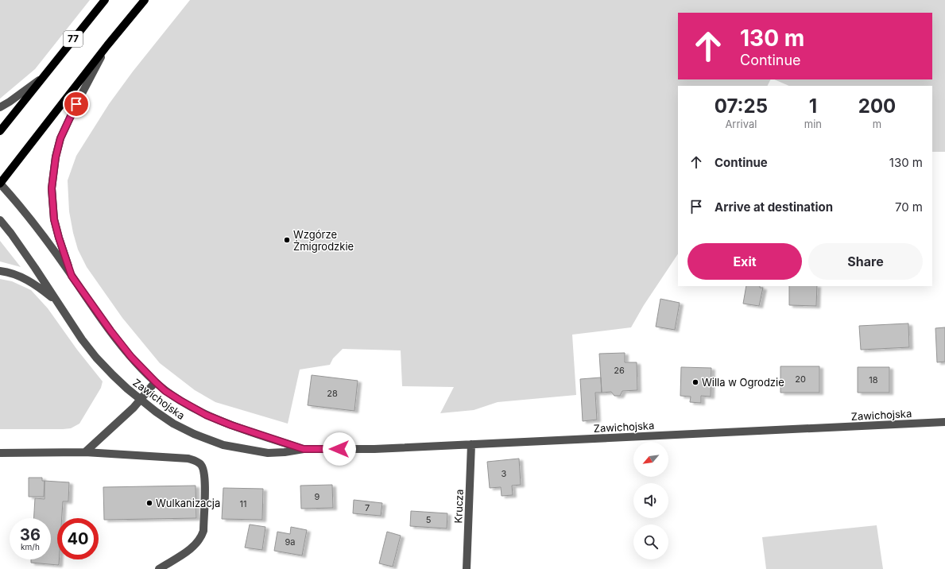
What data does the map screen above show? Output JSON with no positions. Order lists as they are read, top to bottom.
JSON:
{
  "streets": {
    "main road": ["77"],
    "street": ["Zawichojska", "Krucza"]
  },
  "crossings": [
    ["Zawichojska", "Krucza"]
  ],
  "places": ["Wzgórze Żmigrodzkie", "Willa w Ogrodzie", "Wulkanizacja"],
  "house_numbers": [
    "26",
    "20",
    "18",
    "28",
    "3",
    "9",
    "11",
    "7",
    "5",
    "9a"
  ],
  "north": "bottom left",
  "page": {
    "turn": ["130 m", "Continue"],
    "eta": [
      "07:25",
      "Arrival",
      "1",
      "min",
      "200",
      "m"
    ],
    "list": [
      {
        "name": "Continue",
        "value": "130 m"
      },
      {
        "name": "Arrive at destination",
        "value": "70 m"
      }
    ],
    "buttons": ["Exit", "Share"],
    "speed": "36 km/h",
    "limit": "40"
  }
}
